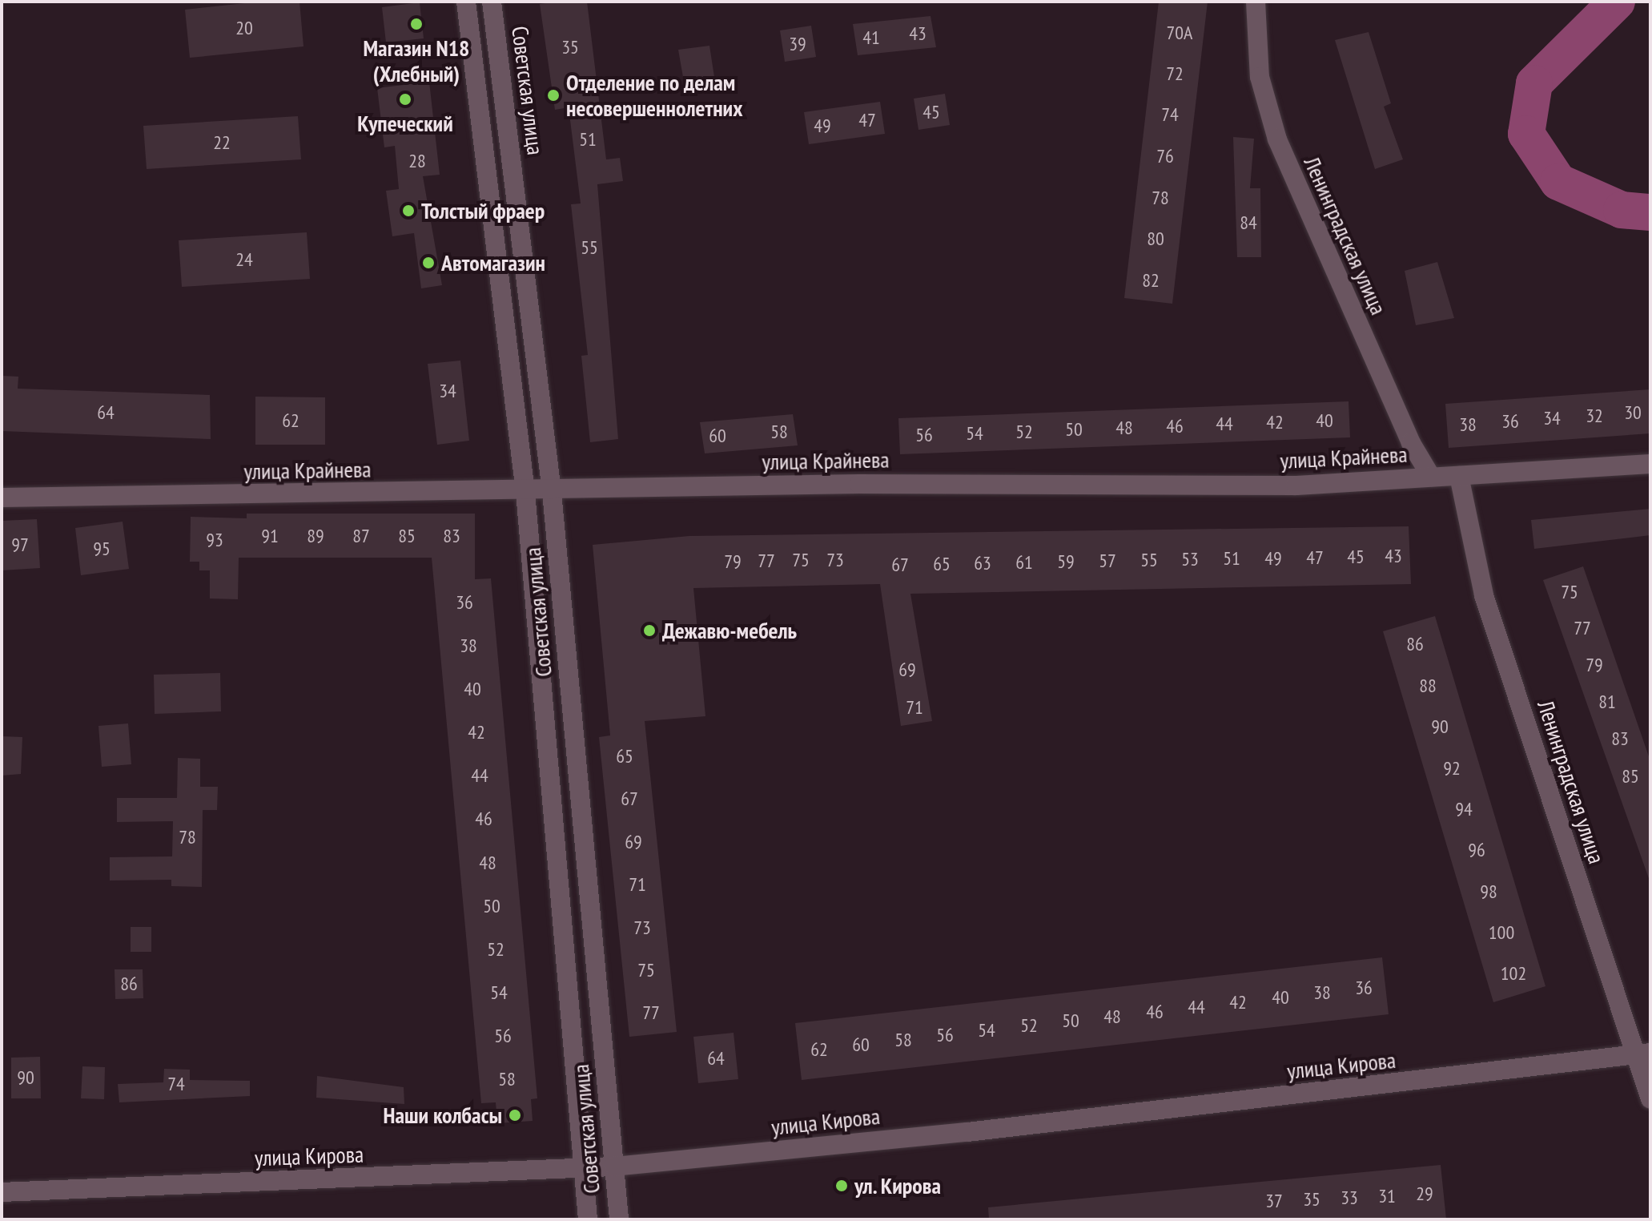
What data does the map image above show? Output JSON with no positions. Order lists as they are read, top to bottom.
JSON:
{
  "streets": {
    "street": [
      "Советская улица",
      "Ленинградская улица",
      "улица Крайнева",
      "улица Кирова"
    ]
  },
  "crossings": [
    ["Советская улица", "улица Крайнева"],
    ["Советская улица", "улица Кирова"],
    ["Ленинградская улица", "улица Крайнева"],
    ["Ленинградская улица", "улица Кирова"]
  ],
  "places": [
    "Магазин N18 (Хлебный)",
    "Отделение по делам несовершеннолетних",
    "Купеческий",
    "Толстый фраер",
    "Автомагазин",
    "Дежавю-мебель",
    "Наши колбасы",
    "ул. Кирова"
  ],
  "house_numbers": [
    "20",
    "70А",
    "43",
    "41",
    "39",
    "35",
    "72",
    "45",
    "74",
    "47",
    "49",
    "51",
    "22",
    "76",
    "28",
    "78",
    "84",
    "80",
    "55",
    "24",
    "82",
    "34",
    "64",
    "30",
    "32",
    "34",
    "62",
    "40",
    "36",
    "42",
    "44",
    "38",
    "46",
    "48",
    "50",
    "58",
    "52",
    "54",
    "56",
    "60",
    "91",
    "89",
    "87",
    "85",
    "83",
    "93",
    "97",
    "95",
    "43",
    "45",
    "47",
    "51",
    "49",
    "53",
    "75",
    "73",
    "55",
    "77",
    "57",
    "79",
    "59",
    "61",
    "63",
    "65",
    "67",
    "75",
    "36",
    "77",
    "86",
    "38",
    "79",
    "69",
    "88",
    "40",
    "81",
    "71",
    "90",
    "42",
    "83",
    "65",
    "92",
    "44",
    "85",
    "67",
    "94",
    "46",
    "78",
    "69",
    "96",
    "48",
    "71",
    "98",
    "50",
    "73",
    "100",
    "52",
    "75",
    "102",
    "86",
    "36",
    "54",
    "38",
    "40",
    "42",
    "44",
    "46",
    "77",
    "48",
    "50",
    "52",
    "54",
    "56",
    "56",
    "58",
    "60",
    "62",
    "64",
    "90",
    "58",
    "74",
    "29",
    "31",
    "33",
    "35",
    "37"
  ]
}
